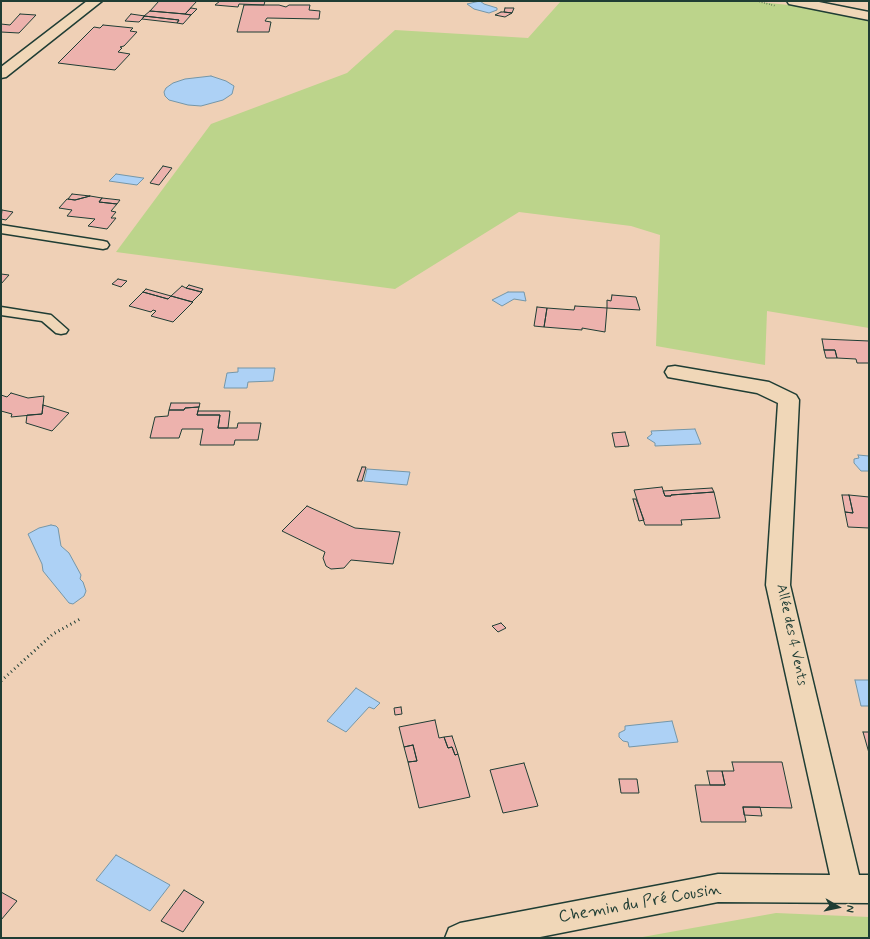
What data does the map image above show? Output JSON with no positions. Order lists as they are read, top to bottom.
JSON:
{
  "streets": {
    "street": ["Allée des 4 Vents", "Chemin du Pré Cousin"]
  },
  "crossings": [
    ["Allée des 4 Vents", "Chemin du Pré Cousin"]
  ],
  "north": "right"
}
